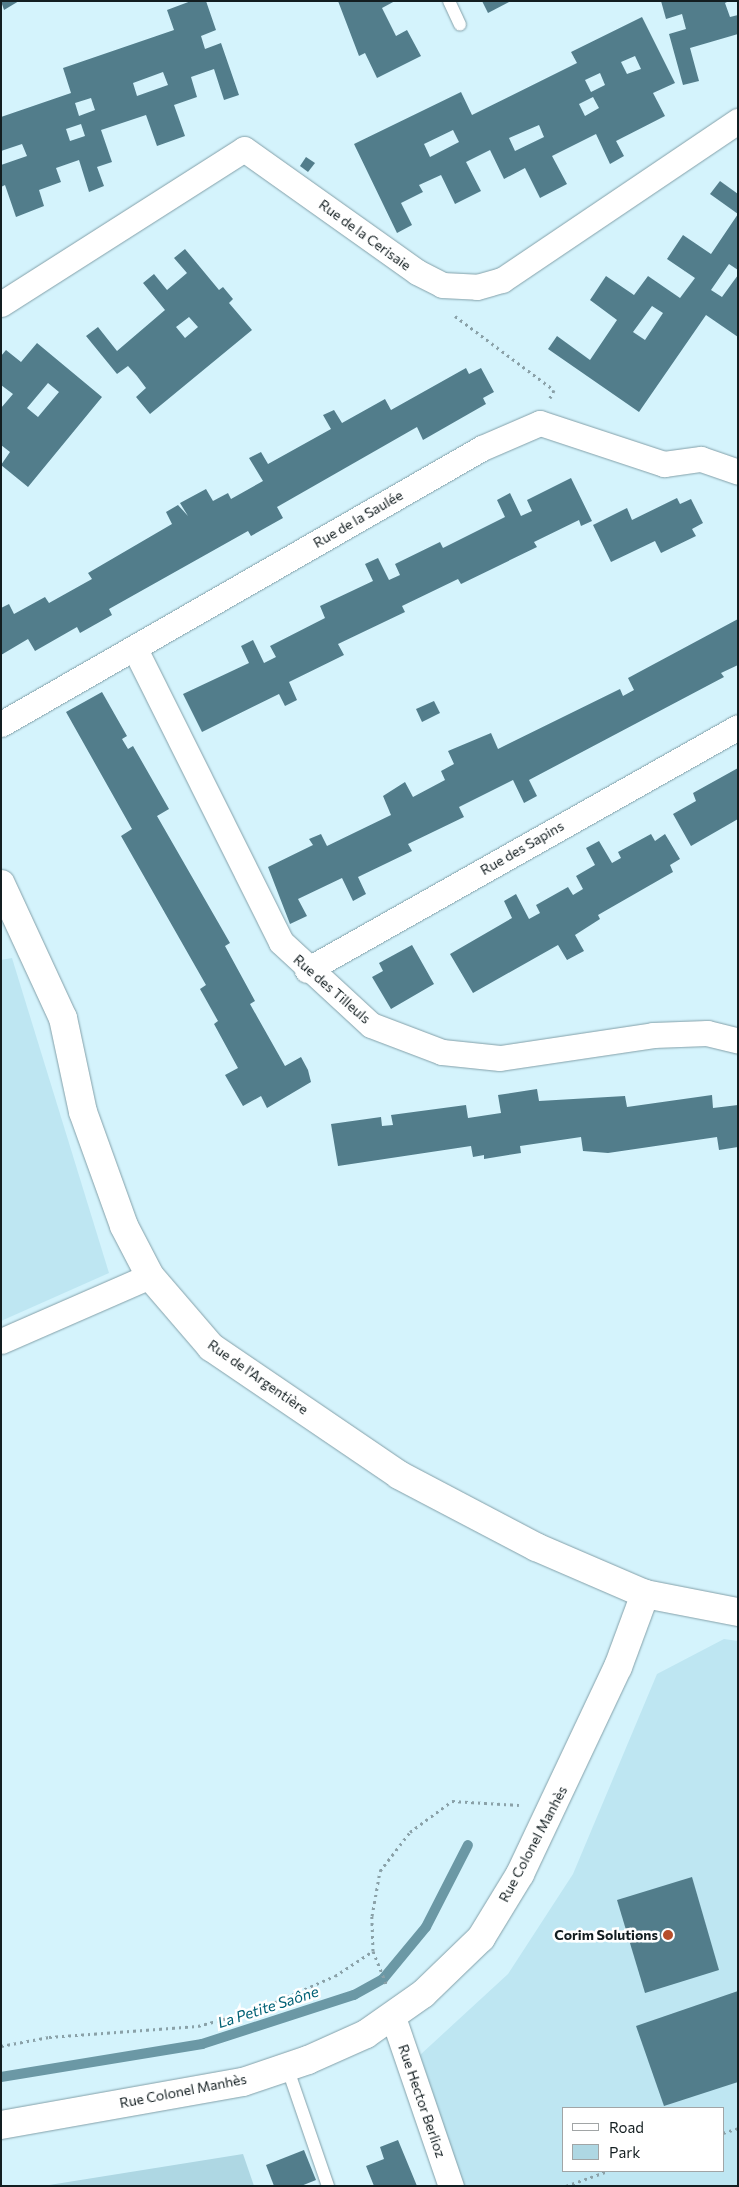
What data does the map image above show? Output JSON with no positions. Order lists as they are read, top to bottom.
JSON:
{
  "streets": {
    "main road": ["Rue de l'Argentière", "Rue Colonel Manhès"],
    "street": [
      "Rue de la Cerisaie",
      "Rue de la Saulée",
      "Rue des Sapins",
      "Rue des Tilleuls",
      "Rue Hector Berlioz"
    ]
  },
  "crossings": [
    ["Rue de la Saulée", "Rue des Tilleuls"],
    ["Rue des Sapins", "Rue des Tilleuls"],
    ["Rue de l'Argentière", "Rue Colonel Manhès"],
    ["Rue Colonel Manhès", "Rue Hector Berlioz"]
  ],
  "water": ["La Petite Saône"],
  "places": ["Corim Solutions"],
  "legend": ["Road", "Park"]
}
